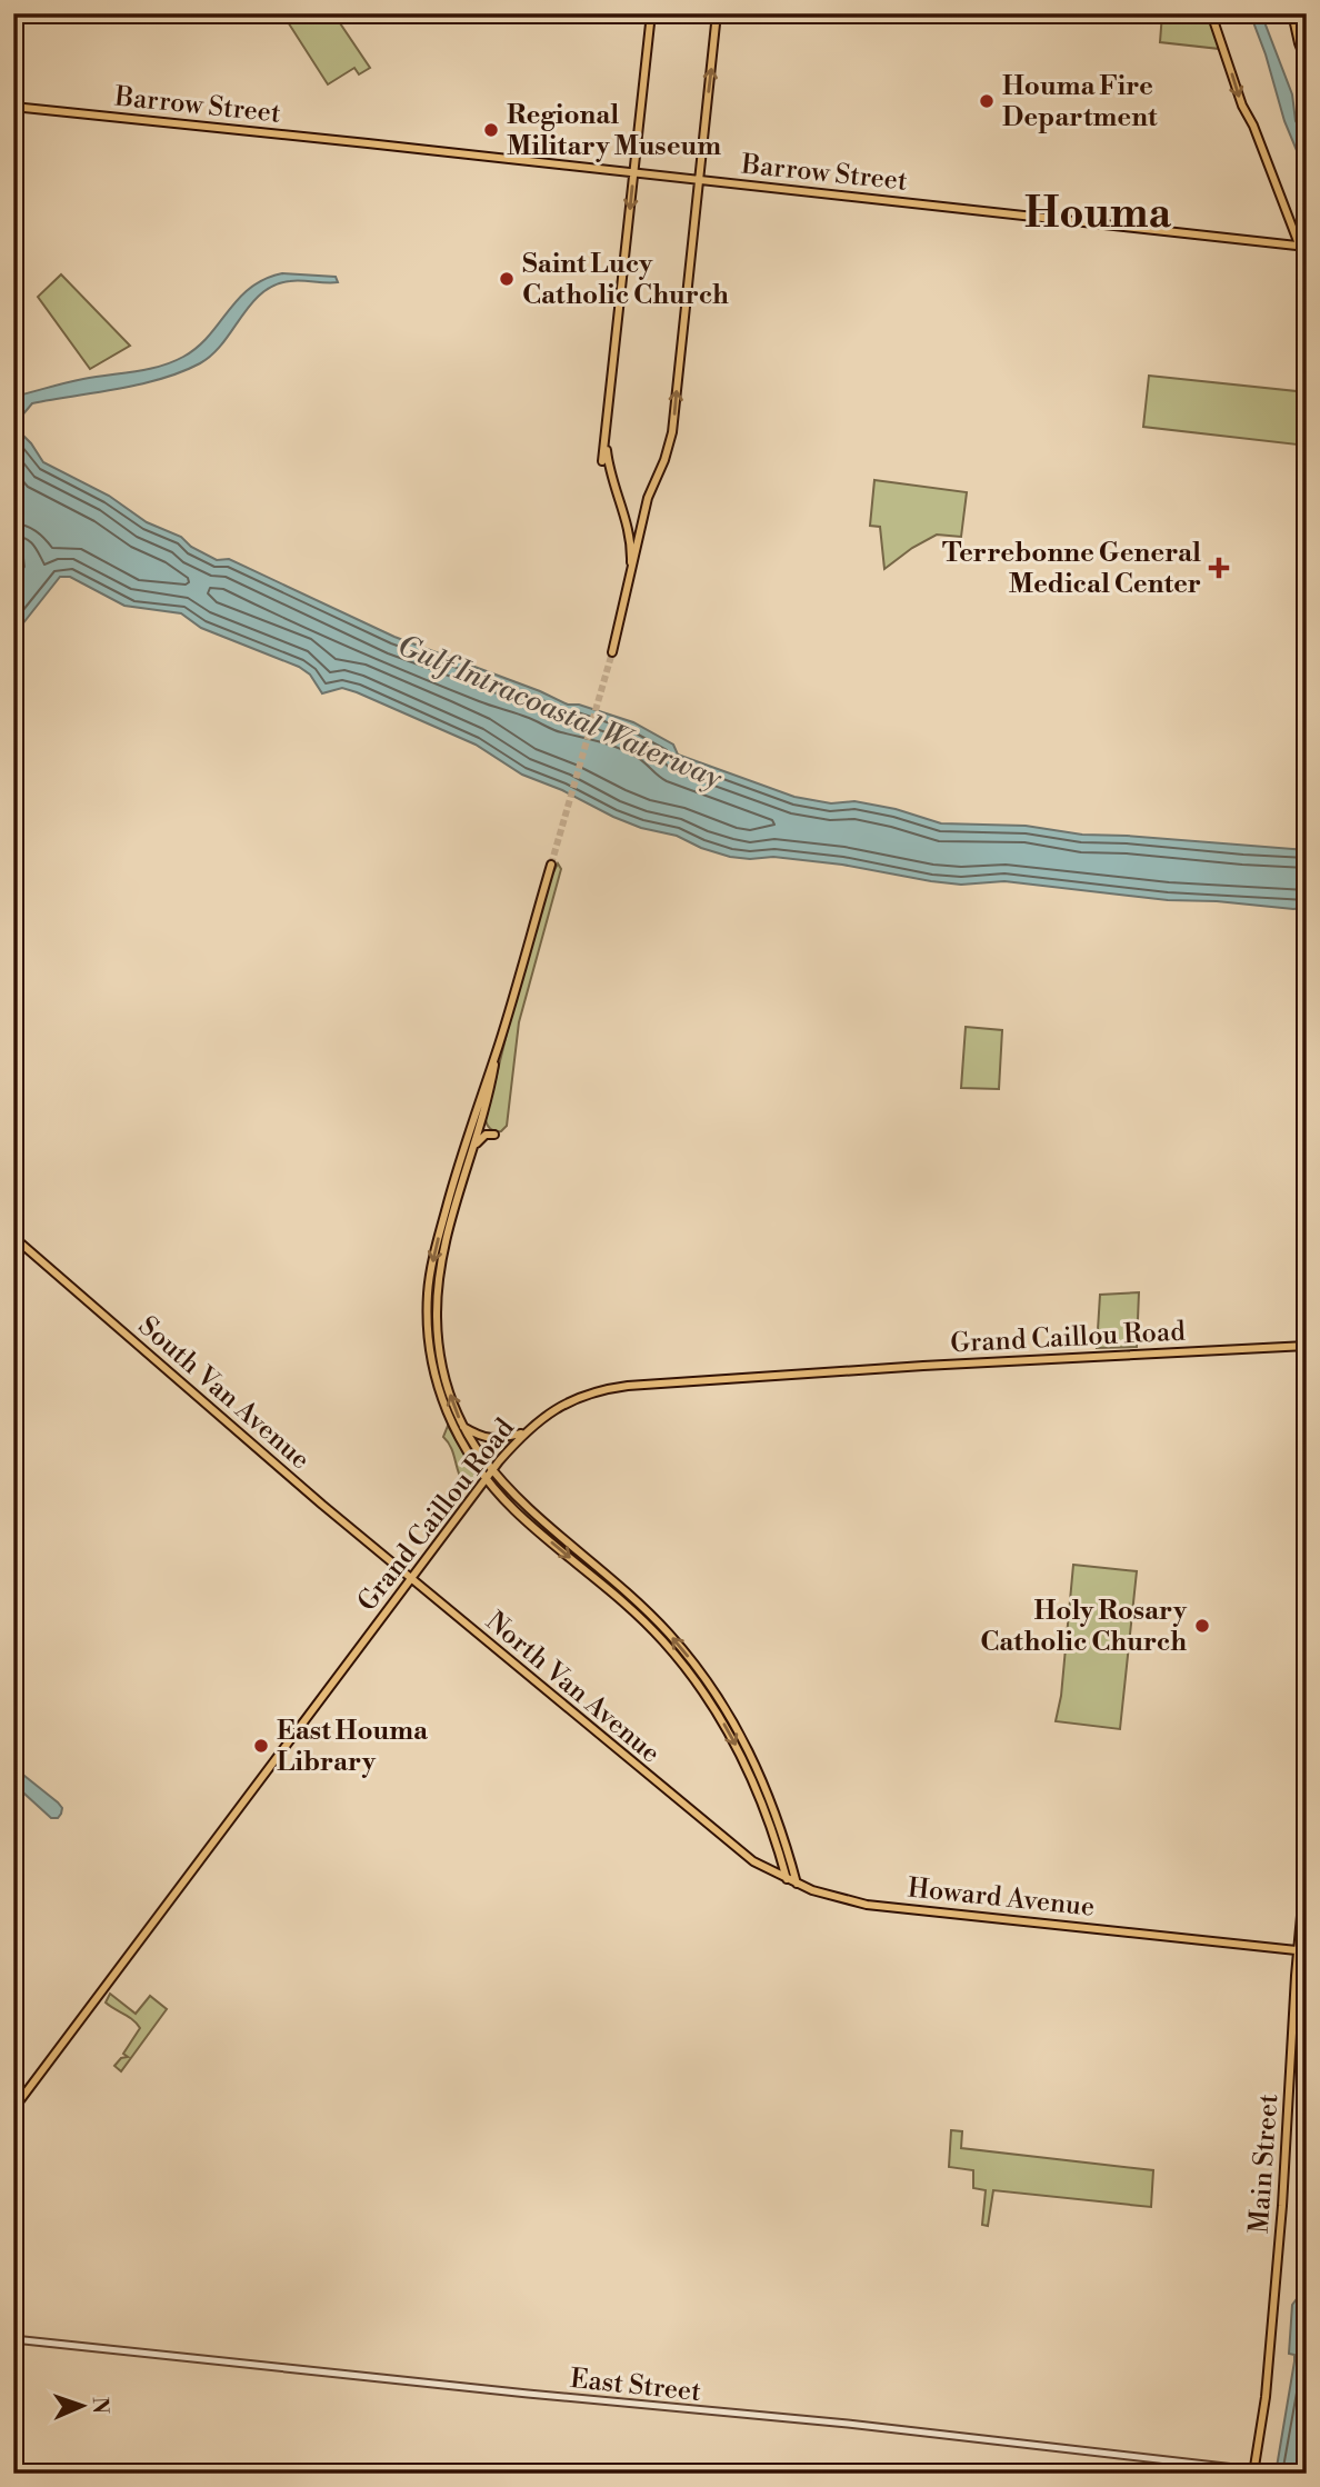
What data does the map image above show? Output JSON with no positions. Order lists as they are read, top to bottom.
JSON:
{
  "streets": {
    "main road": [
      "Barrow Street",
      "Grand Caillou Road",
      "South Van Avenue",
      "North Van Avenue",
      "Howard Avenue",
      "Main Street"
    ],
    "street": ["East Street"]
  },
  "crossings": [
    ["Grand Caillou Road", "South Van Avenue"],
    ["Grand Caillou Road", "North Van Avenue"],
    ["South Van Avenue", "North Van Avenue"],
    ["North Van Avenue", "Howard Avenue"],
    ["Howard Avenue", "Main Street"],
    ["Main Street", "East Street"]
  ],
  "districts": ["Houma"],
  "water": ["Gulf Intracoastal Waterway"],
  "places": {
    "other": [
      "Houma Fire Department",
      "Regional Military Museum",
      "Saint Lucy Catholic Church",
      "Holy Rosary Catholic Church",
      "East Houma Library"
    ],
    "health": ["Terrebonne General Medical Center"]
  },
  "north": "right"
}
